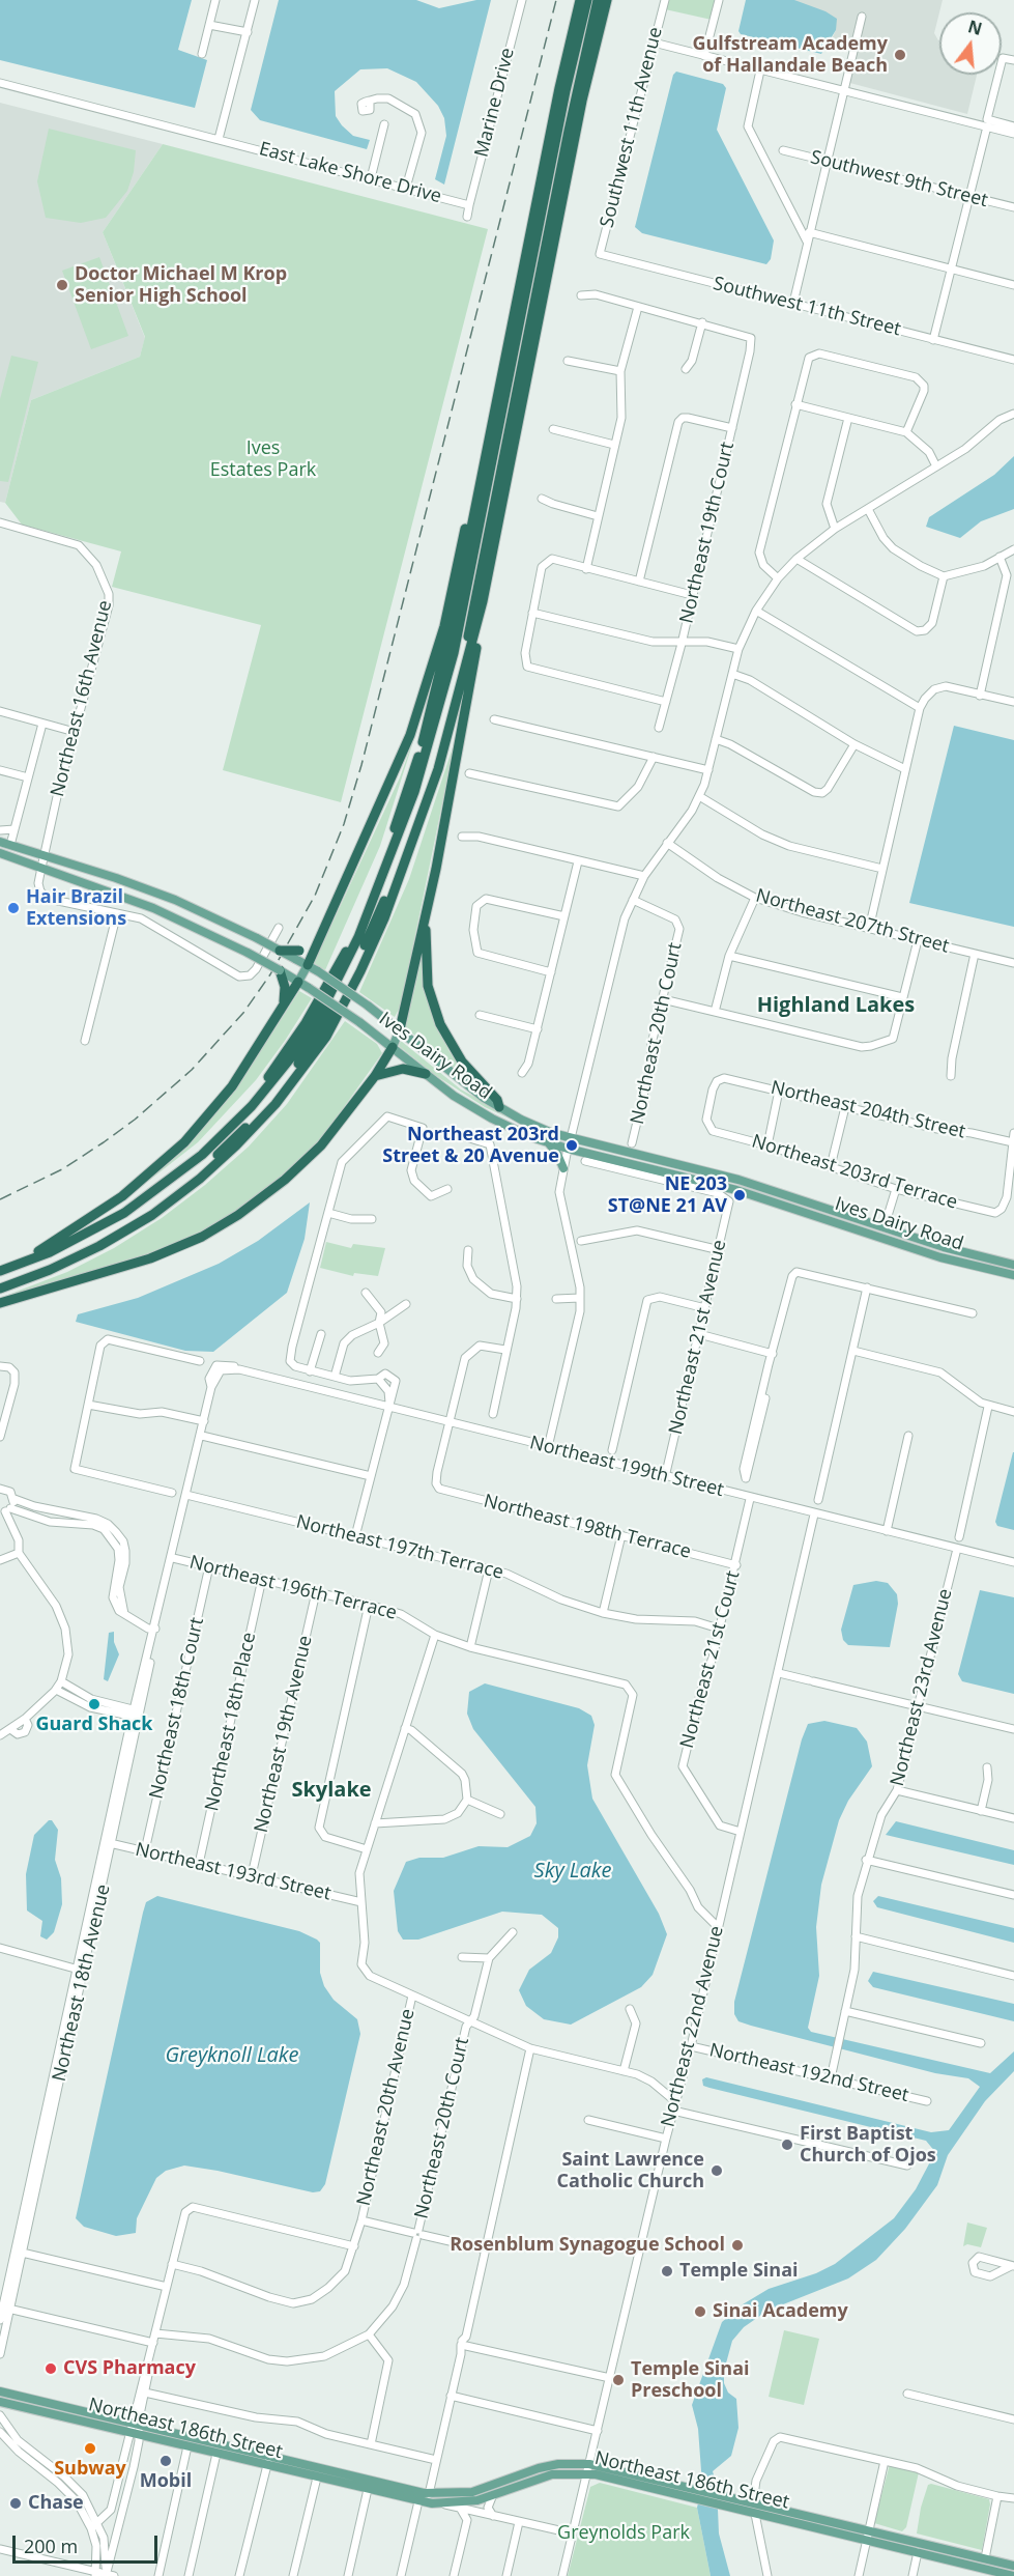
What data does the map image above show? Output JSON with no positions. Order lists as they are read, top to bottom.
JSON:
{
  "streets": {
    "main road": ["Ives Dairy Road", "Northeast 186th Street"],
    "street": [
      "Marine Drive",
      "Southwest 11th Avenue",
      "East Lake Shore Drive",
      "Southwest 9th Street",
      "Southwest 11th Street",
      "Northeast 19th Court",
      "Northeast 16th Avenue",
      "Northeast 207th Street",
      "Northeast 20th Court",
      "Northeast 204th Street",
      "Northeast 203rd Terrace",
      "Northeast 21st Avenue",
      "Northeast 199th Street",
      "Northeast 198th Terrace",
      "Northeast 197th Terrace",
      "Northeast 196th Terrace",
      "Northeast 21st Court",
      "Northeast 23rd Avenue",
      "Northeast 18th Court",
      "Northeast 18th Place",
      "Northeast 19th Avenue",
      "Northeast 193rd Street",
      "Northeast 18th Avenue",
      "Northeast 22nd Avenue",
      "Northeast 192nd Street",
      "Northeast 20th Avenue"
    ]
  },
  "crossings": [
    ["Marine Drive", "East Lake Shore Drive"],
    ["Southwest 11th Avenue", "Southwest 11th Street"],
    ["Northeast 16th Avenue", "Ives Dairy Road"],
    ["Northeast 204th Street", "Northeast 203rd Terrace"],
    ["Northeast 21st Avenue", "Northeast 199th Street"],
    ["Northeast 199th Street", "Northeast 198th Terrace"],
    ["Northeast 199th Street", "Northeast 21st Court"],
    ["Northeast 199th Street", "Northeast 23rd Avenue"],
    ["Northeast 199th Street", "Northeast 18th Avenue"],
    ["Northeast 199th Street", "Northeast 22nd Avenue"],
    ["Northeast 198th Terrace", "Northeast 21st Court"],
    ["Northeast 197th Terrace", "Northeast 21st Court"],
    ["Northeast 197th Terrace", "Northeast 18th Avenue"],
    ["Northeast 196th Terrace", "Northeast 18th Court"],
    ["Northeast 196th Terrace", "Northeast 18th Place"],
    ["Northeast 196th Terrace", "Northeast 19th Avenue"],
    ["Northeast 196th Terrace", "Northeast 18th Avenue"],
    ["Northeast 196th Terrace", "Northeast 22nd Avenue"],
    ["Northeast 21st Court", "Northeast 22nd Avenue"],
    ["Northeast 23rd Avenue", "Northeast 192nd Street"],
    ["Northeast 18th Court", "Northeast 193rd Street"],
    ["Northeast 18th Place", "Northeast 193rd Street"],
    ["Northeast 19th Avenue", "Northeast 193rd Street"],
    ["Northeast 193rd Street", "Northeast 18th Avenue"],
    ["Northeast 22nd Avenue", "Northeast 192nd Street"],
    ["Northeast 22nd Avenue", "Northeast 186th Street"]
  ],
  "districts": ["Highland Lakes", "Skylake"],
  "water": ["Sky Lake", "Greyknoll Lake"],
  "parks": ["Ives Estates Park", "Greynolds Park"],
  "places": [
    "Gulfstream Academy of Hallandale Beach",
    "Doctor Michael M Krop Senior High School",
    "Hair Brazil Extensions",
    "Northeast 203rd Street & 20 Avenue",
    "NE 203 ST@NE 21 AV",
    "Guard Shack",
    "First Baptist Church of Ojos",
    "Saint Lawrence Catholic Church",
    "Rosenblum Synagogue School",
    "Temple Sinai",
    "Sinai Academy",
    "CVS Pharmacy",
    "Temple Sinai Preschool",
    "Subway",
    "Mobil",
    "Chase"
  ],
  "scale_bar": "200 m",
  "north": "top"
}
